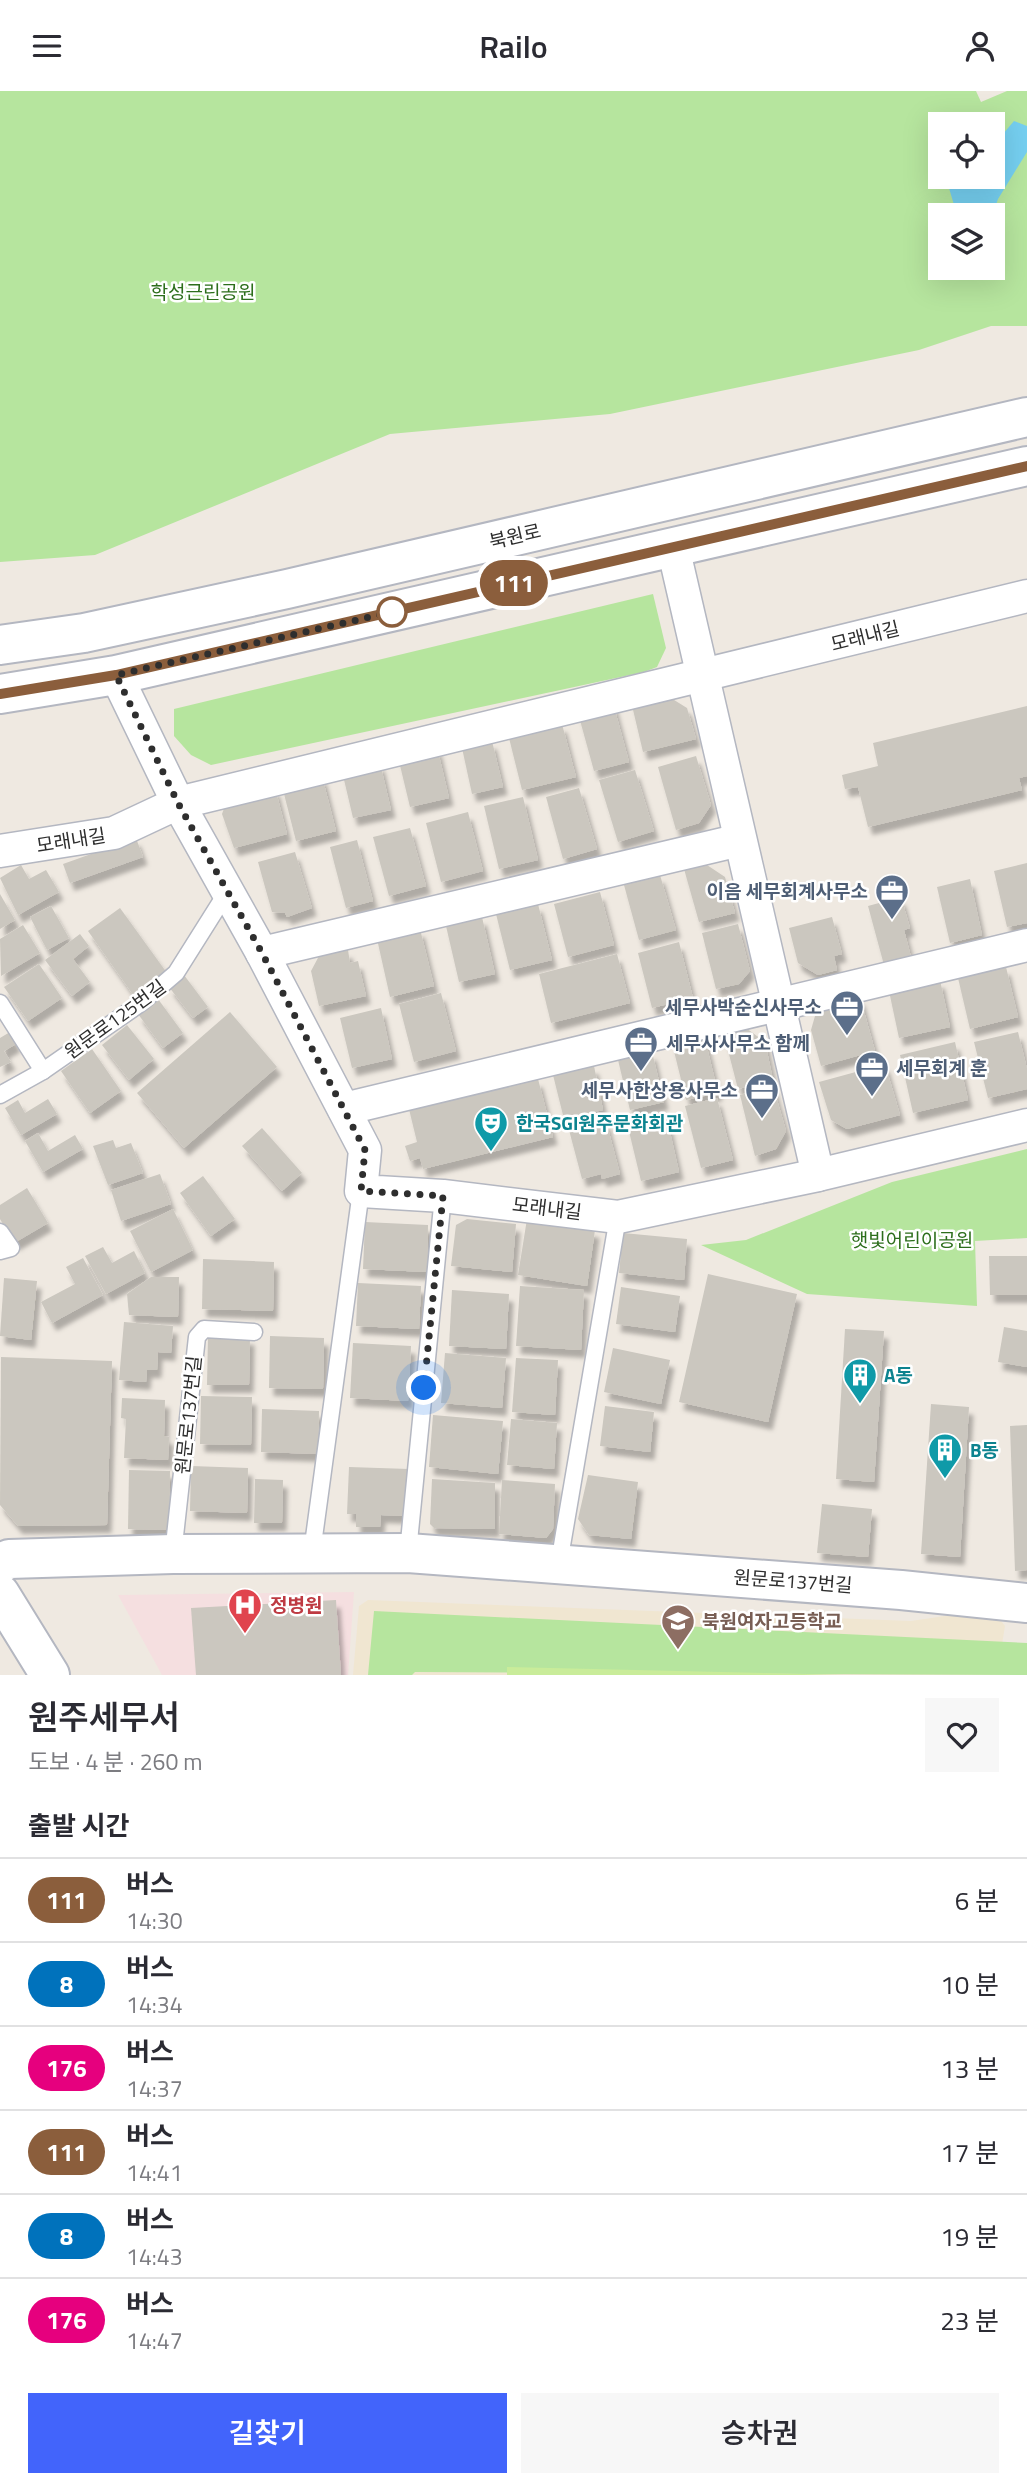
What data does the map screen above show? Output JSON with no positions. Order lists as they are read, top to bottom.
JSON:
{
  "streets": {
    "street": ["북원로", "모래내길", "원문로137번길"],
    "lane": ["원문로125번길"]
  },
  "parks": ["학성근린공원", "햇빛어린이공원"],
  "places": {
    "office": [
      "이음 세무회계사무소",
      "세무사박순신사무소",
      "세무사사무소 함께",
      "세무회계 훈",
      "세무사한상용사무소"
    ],
    "theatre": ["한국SGI원주문화회관"],
    "building": ["A동", "B동"],
    "hospital": ["정병원"],
    "school or university": ["북원여자고등학교"]
  },
  "lines": ["bus line 111"],
  "page": {
    "header": "Railo",
    "on_map": "111",
    "heading": [
      ["원주세무서", "도보 · 4 분 · 260 m"],
      "출발 시간"
    ],
    "list": [
      {
        "mark": "111",
        "name": "버스",
        "note": "14:30",
        "value": "6 분"
      },
      {
        "mark": "8",
        "name": "버스",
        "note": "14:34",
        "value": "10 분"
      },
      {
        "mark": "176",
        "name": "버스",
        "note": "14:37",
        "value": "13 분"
      },
      {
        "mark": "111",
        "name": "버스",
        "note": "14:41",
        "value": "17 분"
      },
      {
        "mark": "8",
        "name": "버스",
        "note": "14:43",
        "value": "19 분"
      },
      {
        "mark": "176",
        "name": "버스",
        "note": "14:47",
        "value": "23 분"
      }
    ],
    "buttons": ["길찾기", "승차권"]
  }
}
